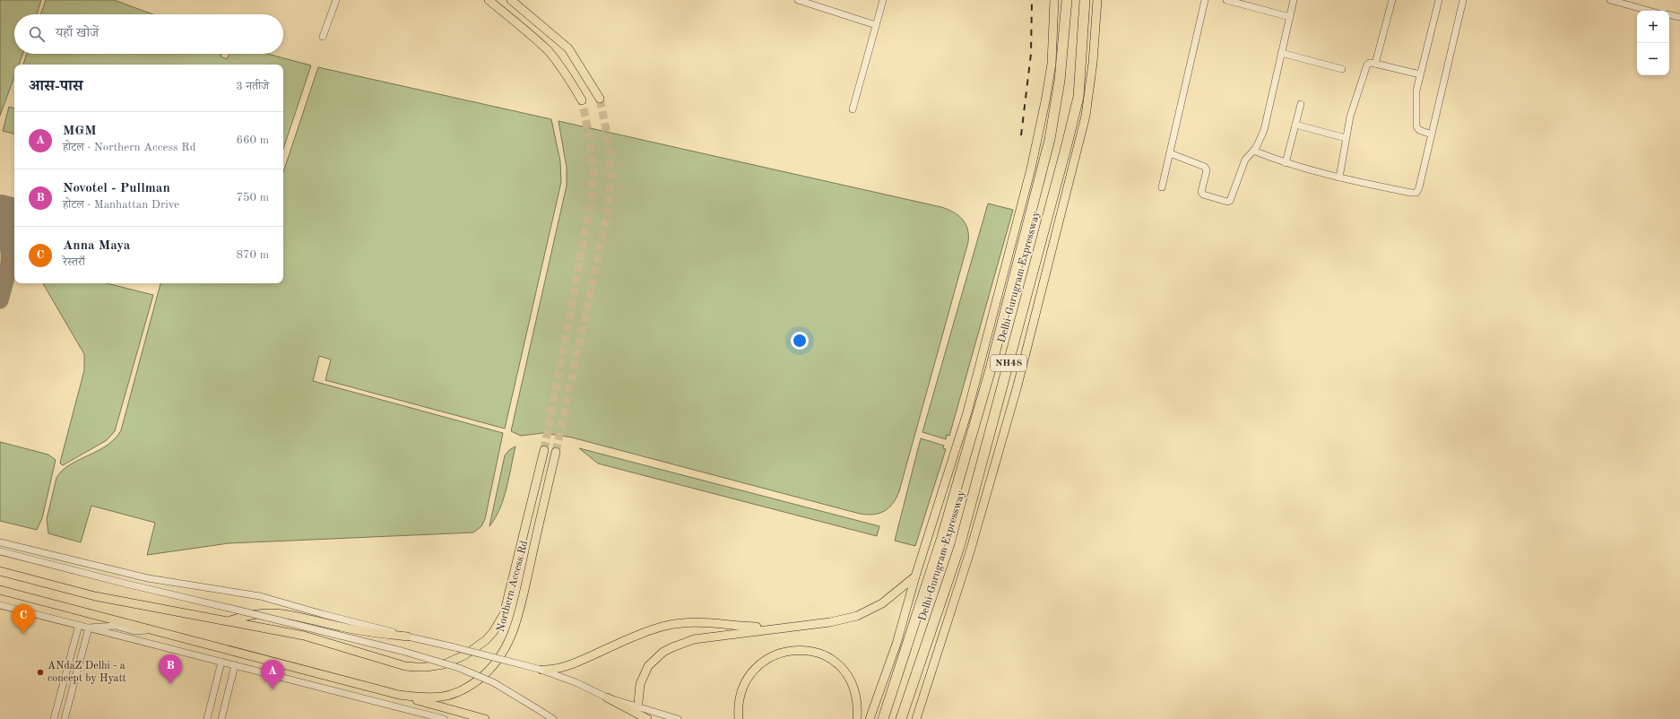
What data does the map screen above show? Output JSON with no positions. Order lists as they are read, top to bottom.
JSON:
{
  "streets": {
    "highway": ["Delhi-Gurugram Expressway", "NH48"],
    "main road": ["Northern Access Rd"]
  },
  "places": ["ANdaZ Delhi - a concept by Hyatt"],
  "page": {
    "map_buttons": ["+", "−"],
    "search": "यहाँ खोजें",
    "heading": ["आस-पास", "3 नतीजे"],
    "list": [
      {
        "mark": "A",
        "name": "MGM",
        "note": "होटल · Northern Access Rd",
        "value": "660 m"
      },
      {
        "mark": "B",
        "name": "Novotel - Pullman",
        "note": "होटल · Manhattan Drive",
        "value": "750 m"
      },
      {
        "mark": "C",
        "name": "Anna Maya",
        "note": "रेस्तराँ",
        "value": "870 m"
      }
    ],
    "pins": ["C", "B", "A"]
  }
}
